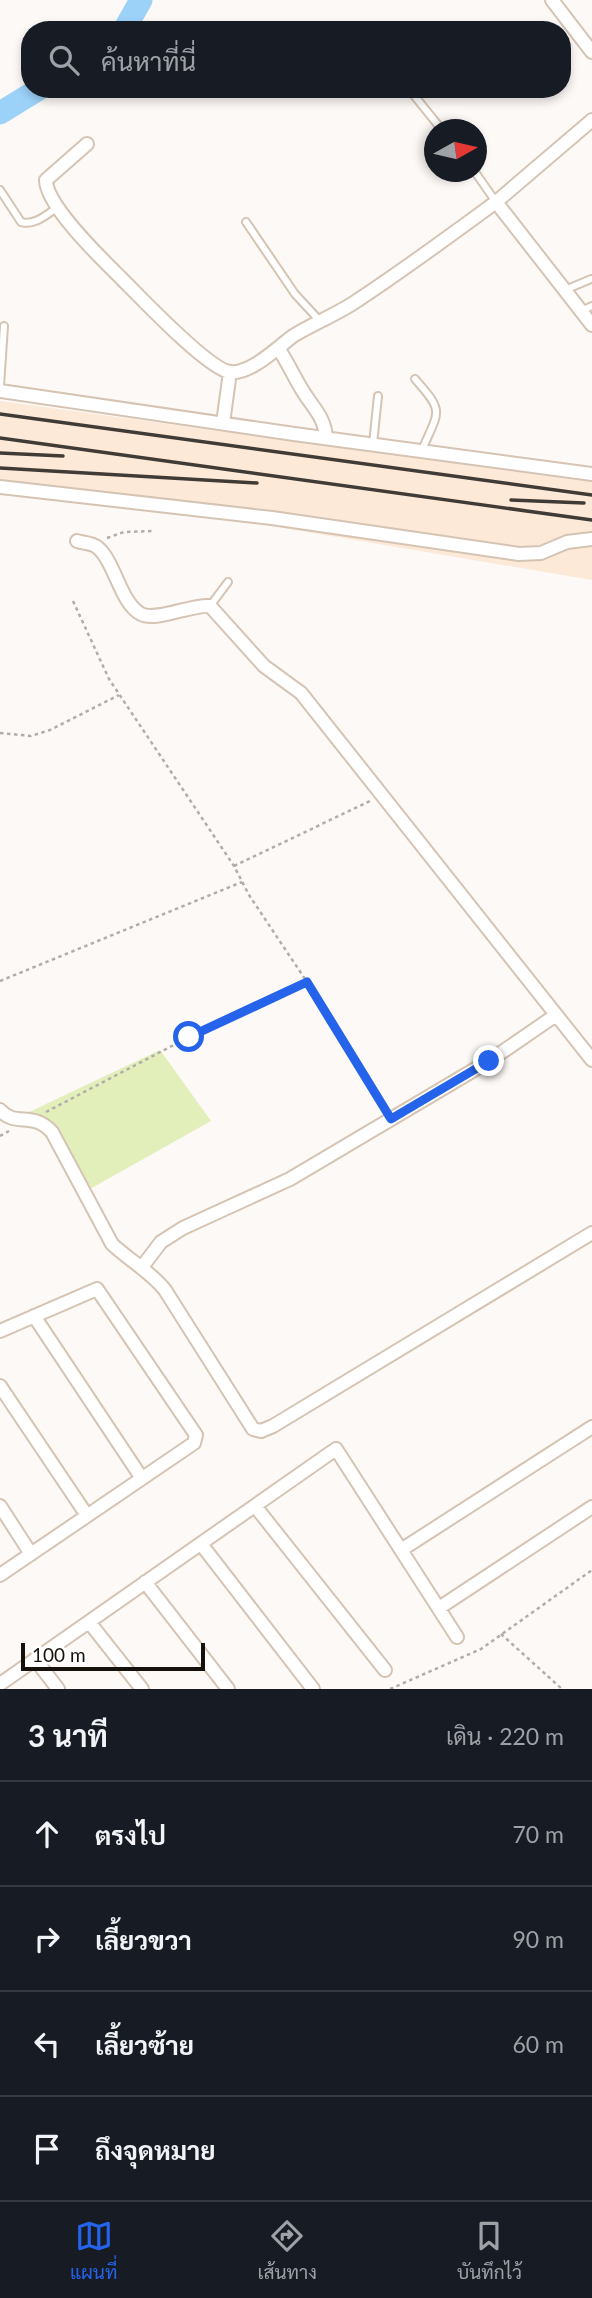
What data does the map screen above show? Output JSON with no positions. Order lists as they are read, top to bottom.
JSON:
{
  "scale_bar": "100 m",
  "north": "right",
  "page": {
    "search": "ค้นหาที่นี่",
    "scale": "100 m",
    "heading": ["3 นาที", "เดิน · 220 m"],
    "list": [
      ["ตรงไป", "70 m"],
      ["เลี้ยวขวา", "90 m"],
      ["เลี้ยวซ้าย", "60 m"],
      "ถึงจุดหมาย"
    ],
    "nav": ["แผนที่", "เส้นทาง", "บันทึกไว้"]
  }
}
